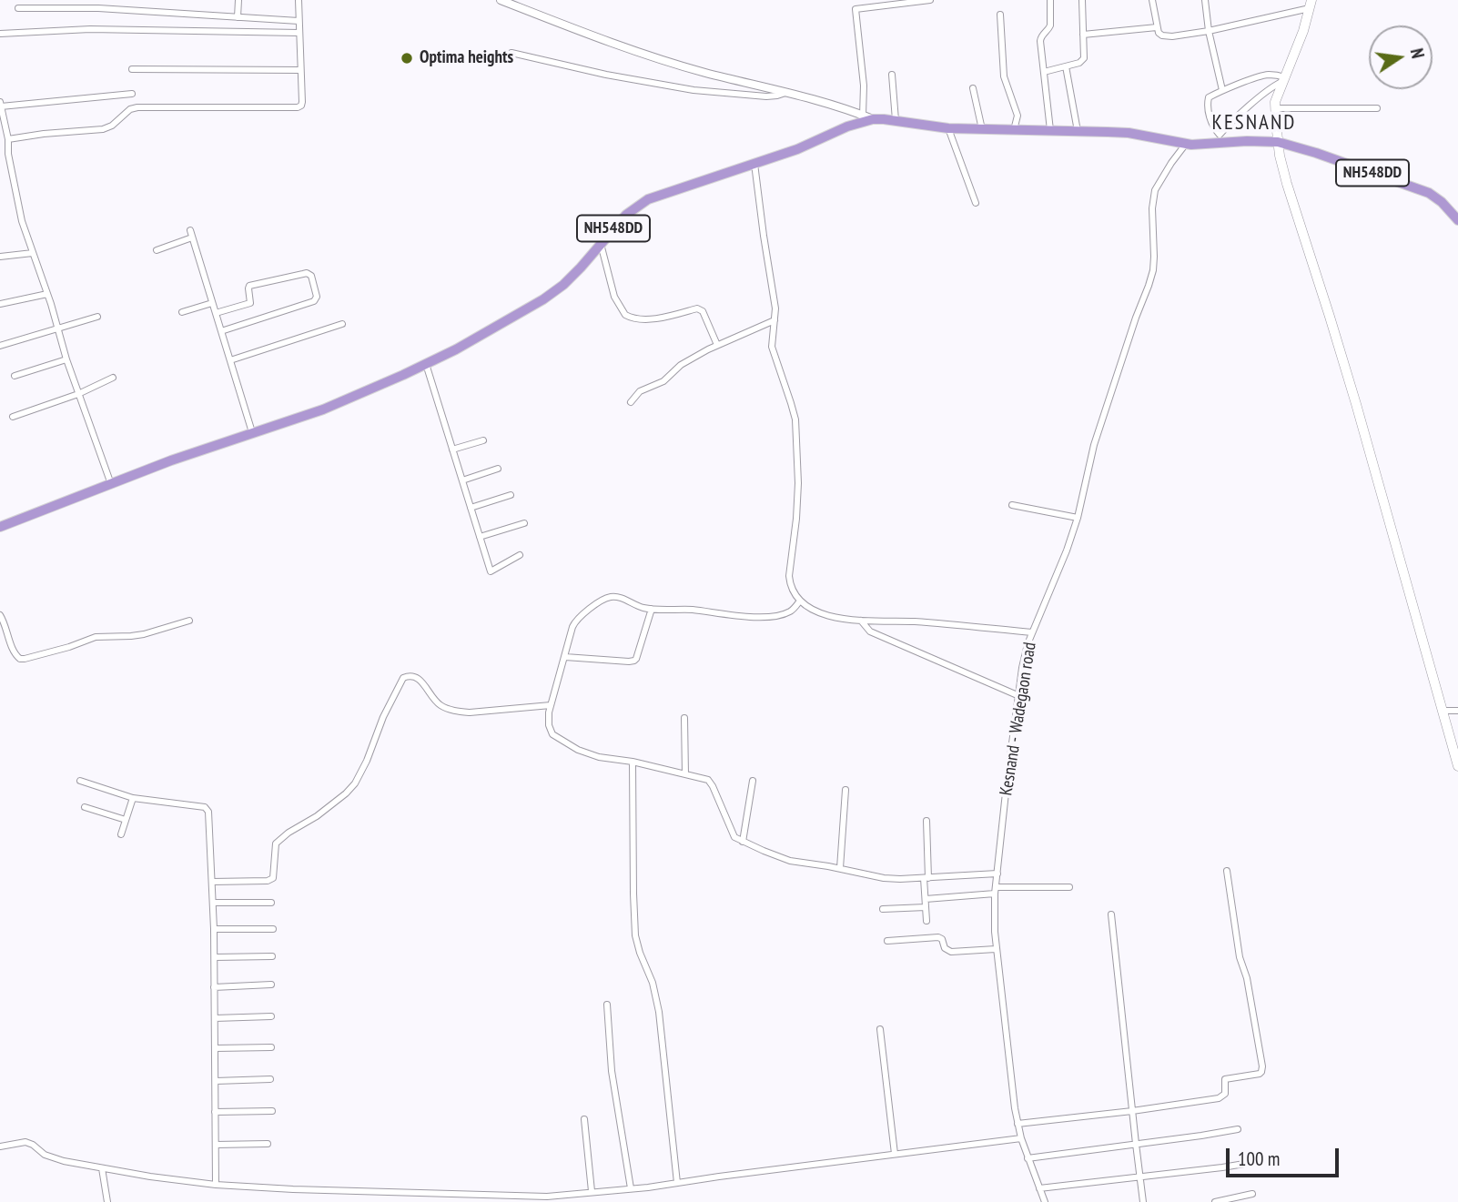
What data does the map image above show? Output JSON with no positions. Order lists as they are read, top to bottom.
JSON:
{
  "streets": {
    "highway": ["NH548DD"],
    "street": ["Kesnand - Wadegaon road"]
  },
  "crossings": [
    ["NH548DD", "Kesnand - Wadegaon road"]
  ],
  "districts": ["KESNAND"],
  "places": ["Optima heights"],
  "scale_bar": "100 m",
  "north": "right"
}
